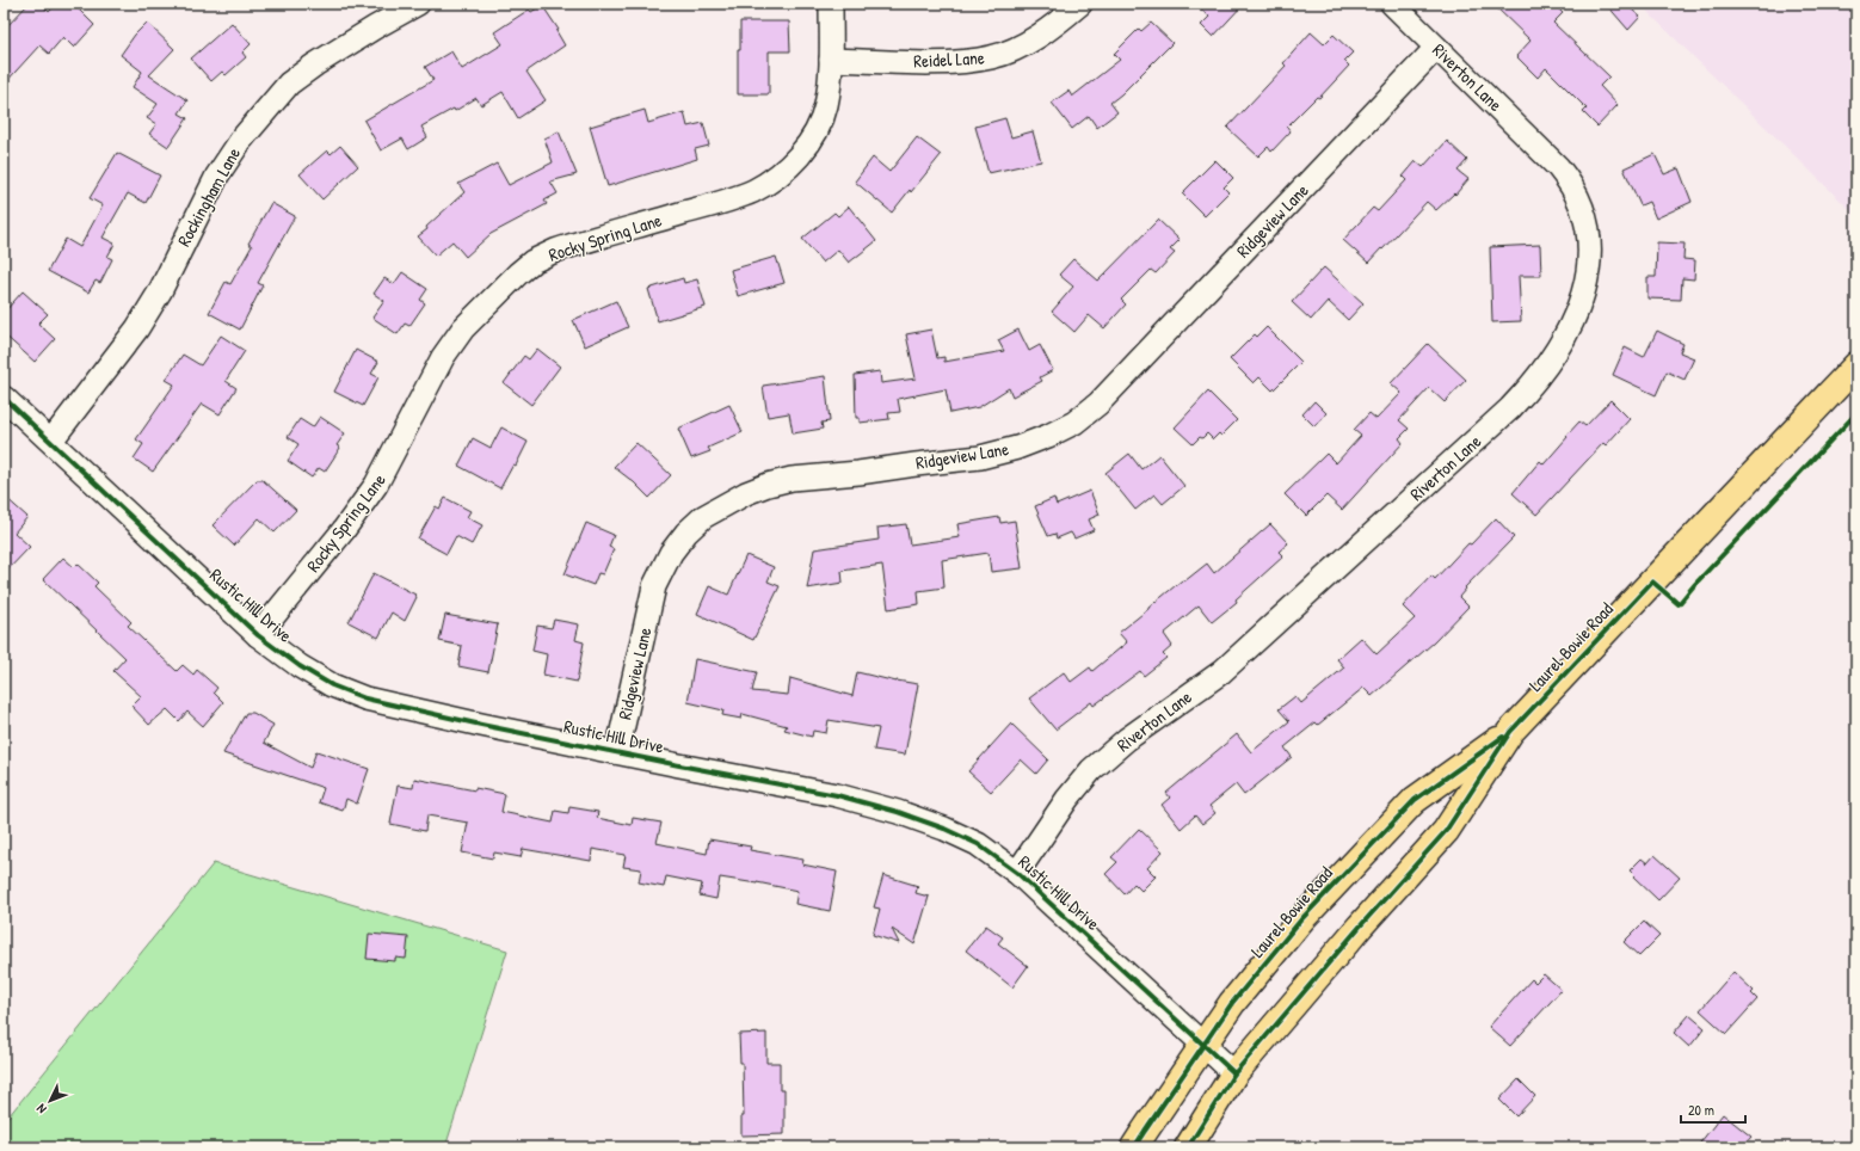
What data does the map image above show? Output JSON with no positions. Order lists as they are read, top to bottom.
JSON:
{
  "streets": {
    "main road": ["Laurel Bowie Road"],
    "street": [
      "Reidel Lane",
      "Riverton Lane",
      "Rockingham Lane",
      "Ridgeview Lane",
      "Rocky Spring Lane",
      "Rustic Hill Drive"
    ]
  },
  "crossings": [
    ["Reidel Lane", "Rocky Spring Lane"],
    ["Riverton Lane", "Ridgeview Lane"],
    ["Riverton Lane", "Rustic Hill Drive"],
    ["Rockingham Lane", "Rustic Hill Drive"],
    ["Ridgeview Lane", "Rustic Hill Drive"],
    ["Rocky Spring Lane", "Rustic Hill Drive"],
    ["Rustic Hill Drive", "Laurel Bowie Road"]
  ],
  "scale_bar": "20 m",
  "north": "bottom left"
}
